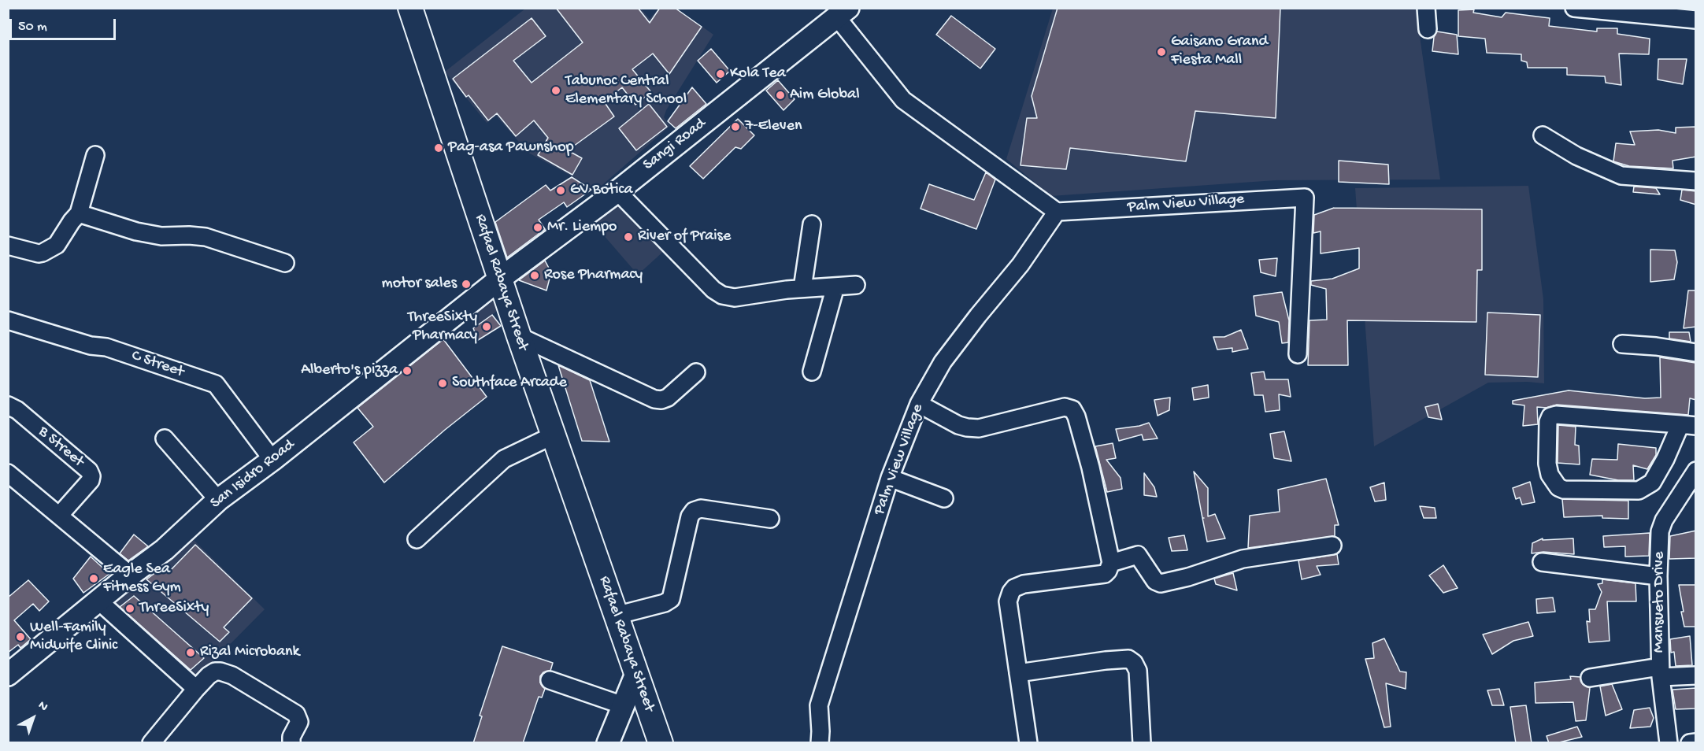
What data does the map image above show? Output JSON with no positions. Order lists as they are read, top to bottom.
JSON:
{
  "streets": {
    "main road": ["Rafael Rabaya Street"],
    "street": [
      "Sangi Road",
      "Palm View Village",
      "C Street",
      "B Street",
      "San Isidro Road",
      "Mansueto Drive"
    ]
  },
  "crossings": [
    ["Sangi Road", "Rafael Rabaya Street"],
    ["Sangi Road", "San Isidro Road"],
    ["Rafael Rabaya Street", "San Isidro Road"],
    ["C Street", "San Isidro Road"]
  ],
  "places": [
    "Gaisano Grand Fiesta Mall",
    "Kola Tea",
    "Tabunoc Central Elementary School",
    "Aim Global",
    "7-Eleven",
    "Pag-asa Pawnshop",
    "GV Botica",
    "Mr. Liempo",
    "River of Praise",
    "Rose Pharmacy",
    "motor sales",
    "ThreeSixty Pharmacy",
    "Alberto's pizza",
    "Southface Arcade",
    "Eagle Sea Fitness Gym",
    "ThreeSixty",
    "Well-Family Midwife Clinic",
    "Rizal Microbank"
  ],
  "scale_bar": "50 m",
  "north": "top right"
}
